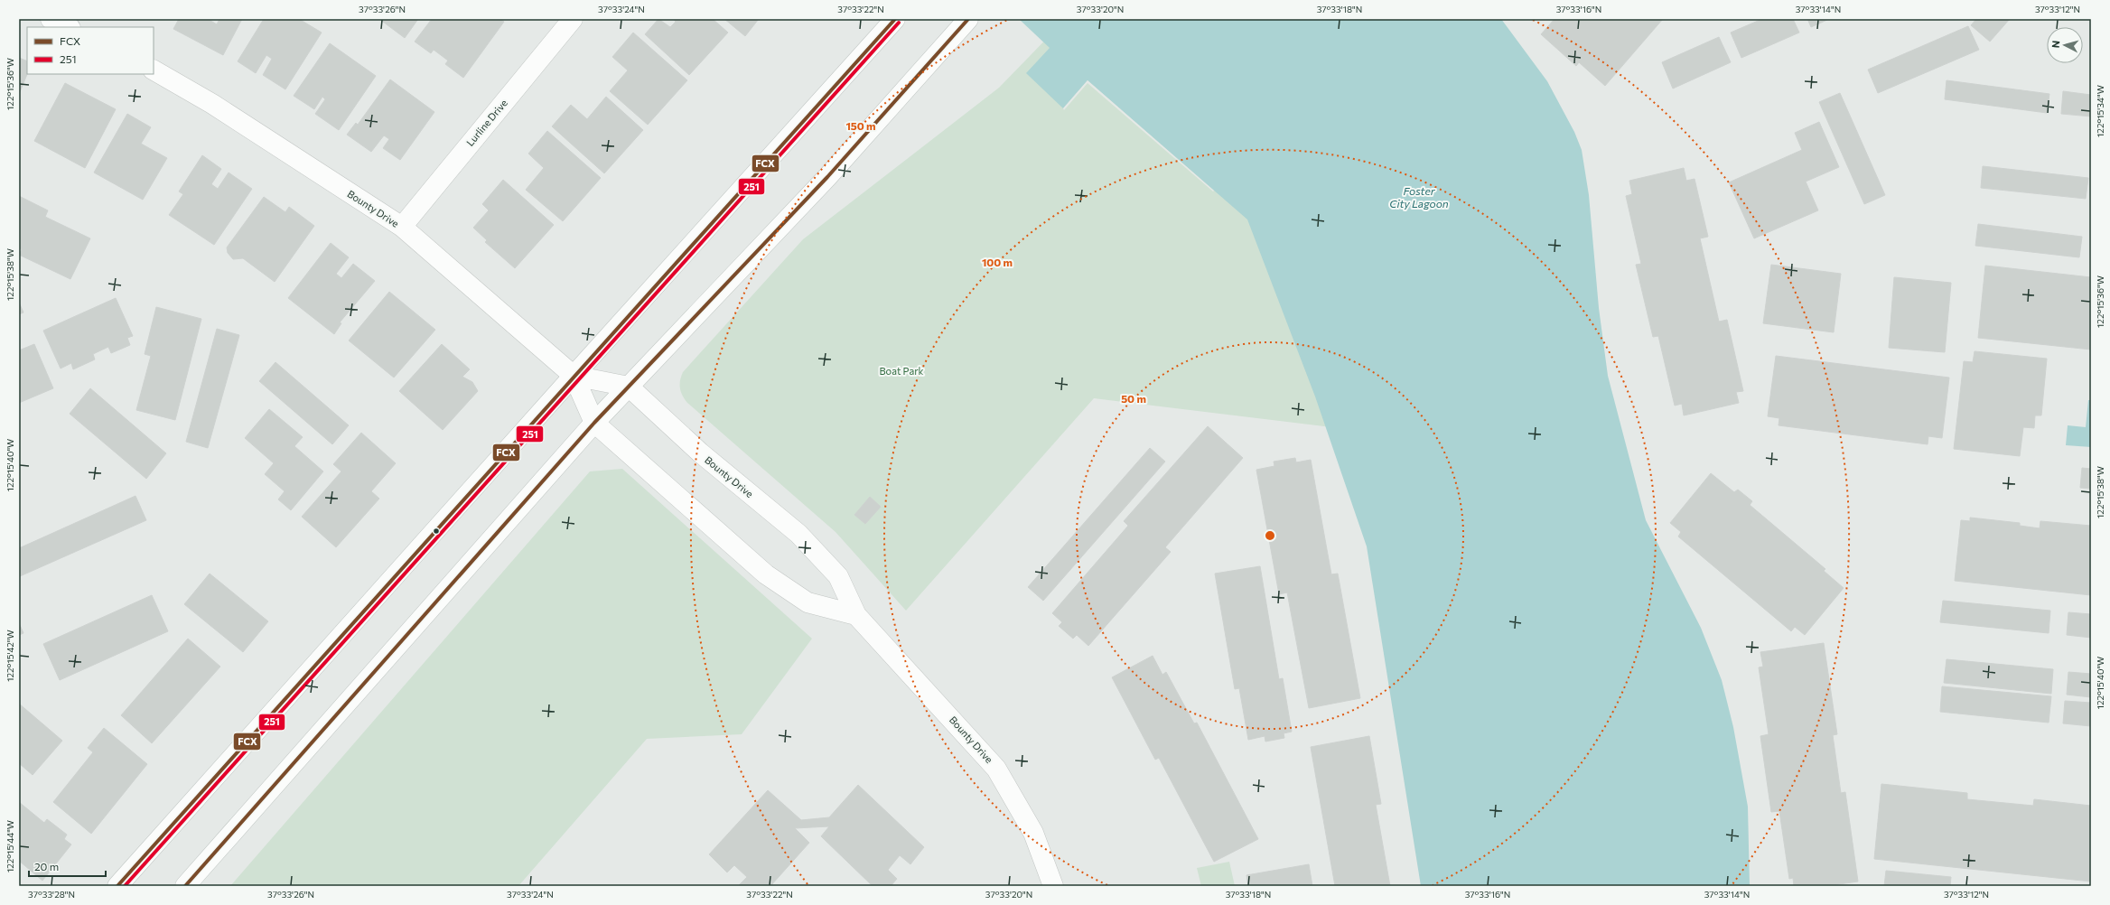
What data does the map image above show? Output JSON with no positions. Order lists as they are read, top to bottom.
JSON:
{
  "streets": {
    "main road": ["Lurline Drive", "Bounty Drive"]
  },
  "crossings": [
    ["Lurline Drive", "Bounty Drive"]
  ],
  "water": ["Foster City Lagoon"],
  "parks": ["Boat Park"],
  "lines": ["transit line FCX", "transit line 251"],
  "legend": ["FCX", "251"],
  "scale_bar": "20 m",
  "north": "left",
  "coordinates": [
    "37°33'26\"N",
    "37°33'24\"N",
    "37°33'22\"N",
    "37°33'20\"N",
    "37°33'18\"N",
    "37°33'16\"N",
    "37°33'14\"N",
    "37°33'12\"N",
    "122°15'36\"W",
    "122°15'34\"W",
    "122°15'38\"W",
    "122°15'40\"W",
    "122°15'42\"W",
    "122°15'44\"W",
    "37°33'28\"N"
  ],
  "rings": ["150 m", "100 m", "50 m"]
}
